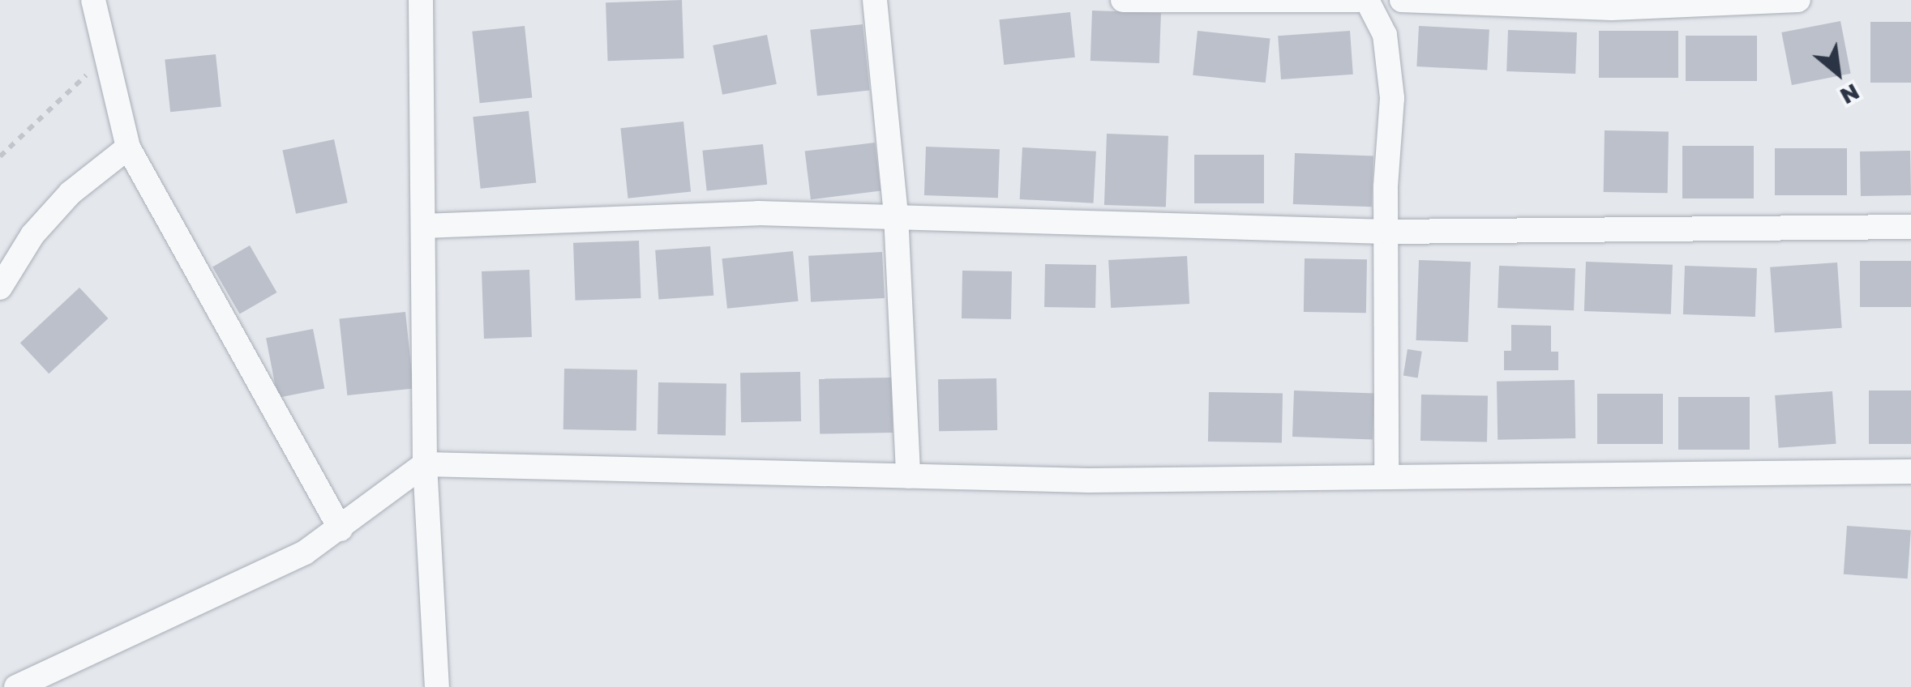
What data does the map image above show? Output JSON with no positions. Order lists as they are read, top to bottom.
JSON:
{
  "north": "bottom right"
}
